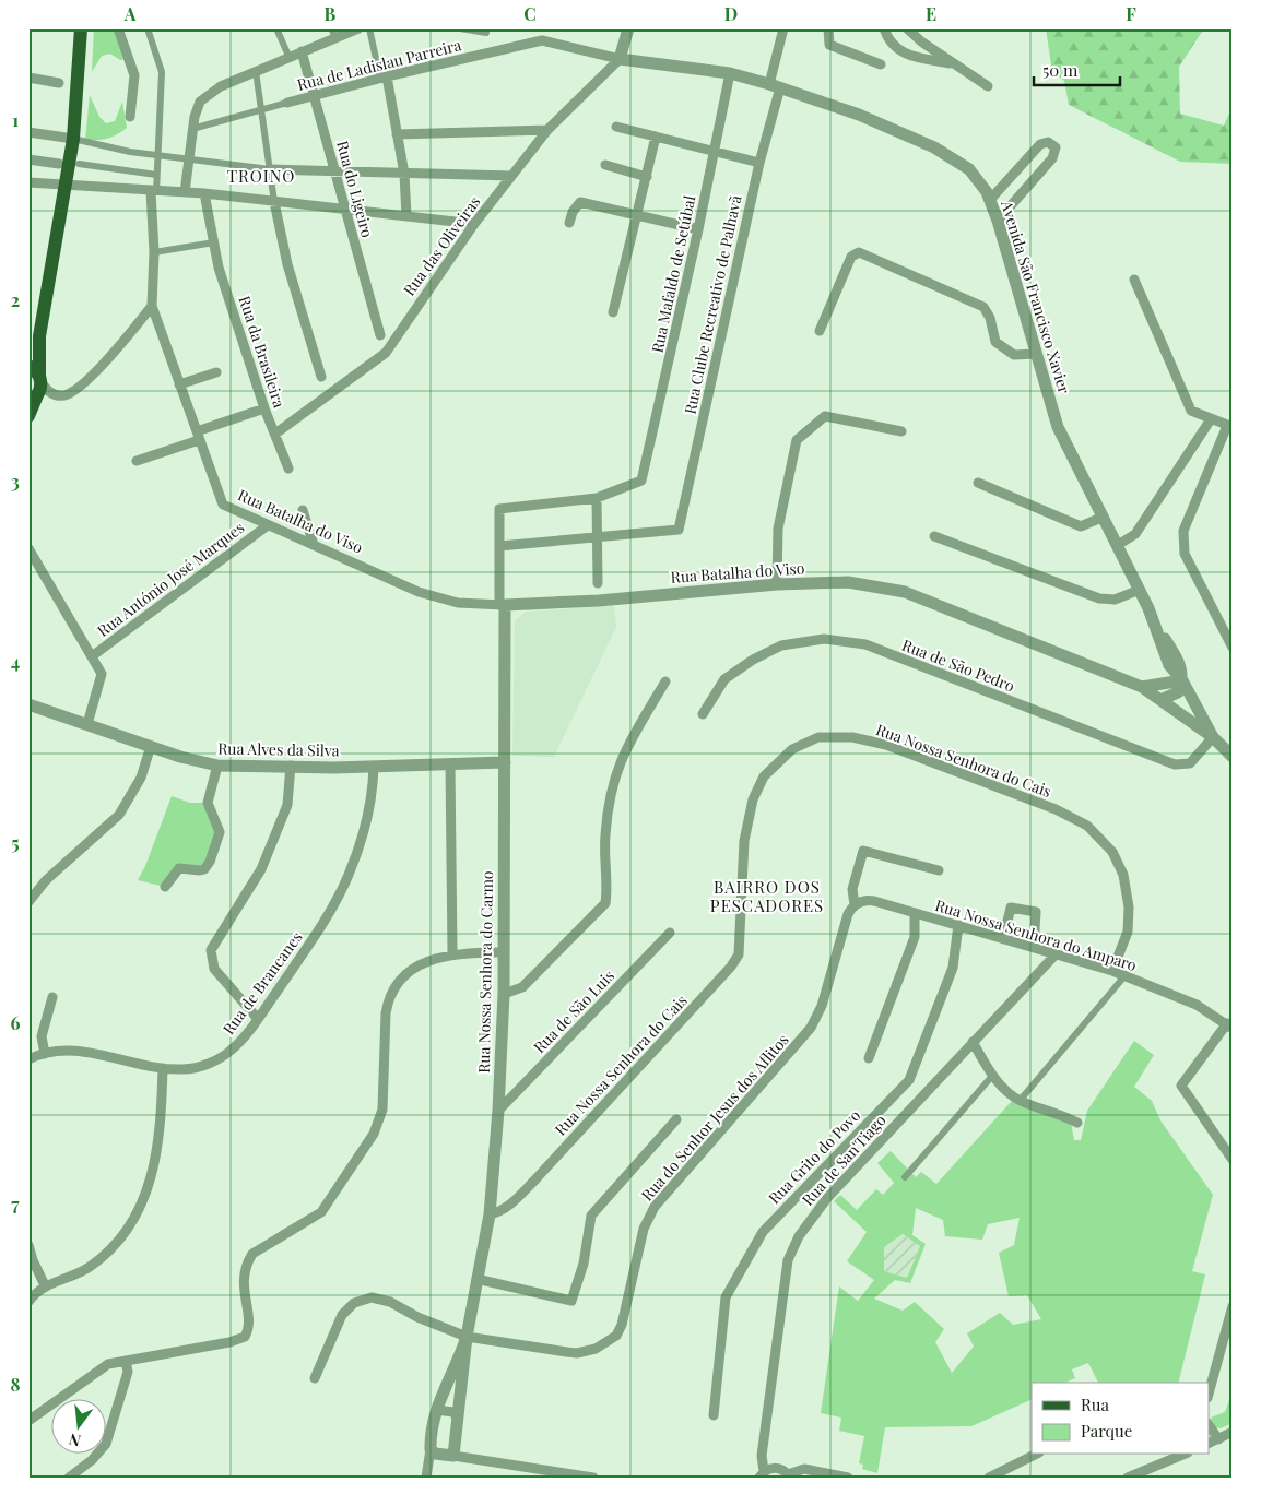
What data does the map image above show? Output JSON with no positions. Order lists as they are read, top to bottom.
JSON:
{
  "streets": {
    "street": [
      "Rua de Ladislau Parreira",
      "Rua do Ligeiro",
      "Rua das Oliveiras",
      "Rua Mafaldo de Setúbal",
      "Avenida São Francisco Xavier",
      "Rua Clube Recreativo de Palhavã",
      "Rua da Brasileira",
      "Rua Batalha do Viso",
      "Rua António José Marques",
      "Rua de São Pedro",
      "Rua Alves da Silva",
      "Rua Nossa Senhora do Cais",
      "Rua Nossa Senhora do Amparo",
      "Rua Nossa Senhora do Carmo",
      "Rua de Brancanes",
      "Rua de São Luis",
      "Rua do Senhor Jesus dos Aflitos",
      "Rua Grito do Povo",
      "Rua de San'Tiago"
    ]
  },
  "crossings": [
    ["Rua de Ladislau Parreira", "Rua do Ligeiro"],
    ["Rua de Ladislau Parreira", "Rua das Oliveiras"],
    ["Rua de Ladislau Parreira", "Avenida São Francisco Xavier"],
    ["Rua das Oliveiras", "Avenida São Francisco Xavier"],
    ["Rua das Oliveiras", "Rua da Brasileira"],
    ["Rua Mafaldo de Setúbal", "Avenida São Francisco Xavier"],
    ["Avenida São Francisco Xavier", "Rua Clube Recreativo de Palhavã"],
    ["Avenida São Francisco Xavier", "Rua Batalha do Viso"],
    ["Avenida São Francisco Xavier", "Rua de São Pedro"],
    ["Rua Batalha do Viso", "Rua António José Marques"],
    ["Rua Batalha do Viso", "Rua de São Pedro"],
    ["Rua Batalha do Viso", "Rua Nossa Senhora do Carmo"],
    ["Rua Alves da Silva", "Rua Nossa Senhora do Carmo"],
    ["Rua Alves da Silva", "Rua de Brancanes"],
    ["Rua Nossa Senhora do Cais", "Rua Nossa Senhora do Amparo"],
    ["Rua Nossa Senhora do Cais", "Rua Nossa Senhora do Carmo"],
    ["Rua Nossa Senhora do Amparo", "Rua do Senhor Jesus dos Aflitos"],
    ["Rua Nossa Senhora do Amparo", "Rua Grito do Povo"],
    ["Rua Nossa Senhora do Amparo", "Rua de San'Tiago"],
    ["Rua Nossa Senhora do Carmo", "Rua de São Luis"],
    ["Rua Nossa Senhora do Carmo", "Rua do Senhor Jesus dos Aflitos"]
  ],
  "districts": ["TROINO", "BAIRRO DOS PESCADORES"],
  "legend": ["Rua", "Parque"],
  "scale_bar": "50 m",
  "north": "bottom",
  "grid": {
    "columns": [
      "A",
      "B",
      "C",
      "D",
      "E",
      "F"
    ],
    "rows": [
      "1",
      "2",
      "3",
      "4",
      "5",
      "6",
      "7",
      "8"
    ]
  }
}
